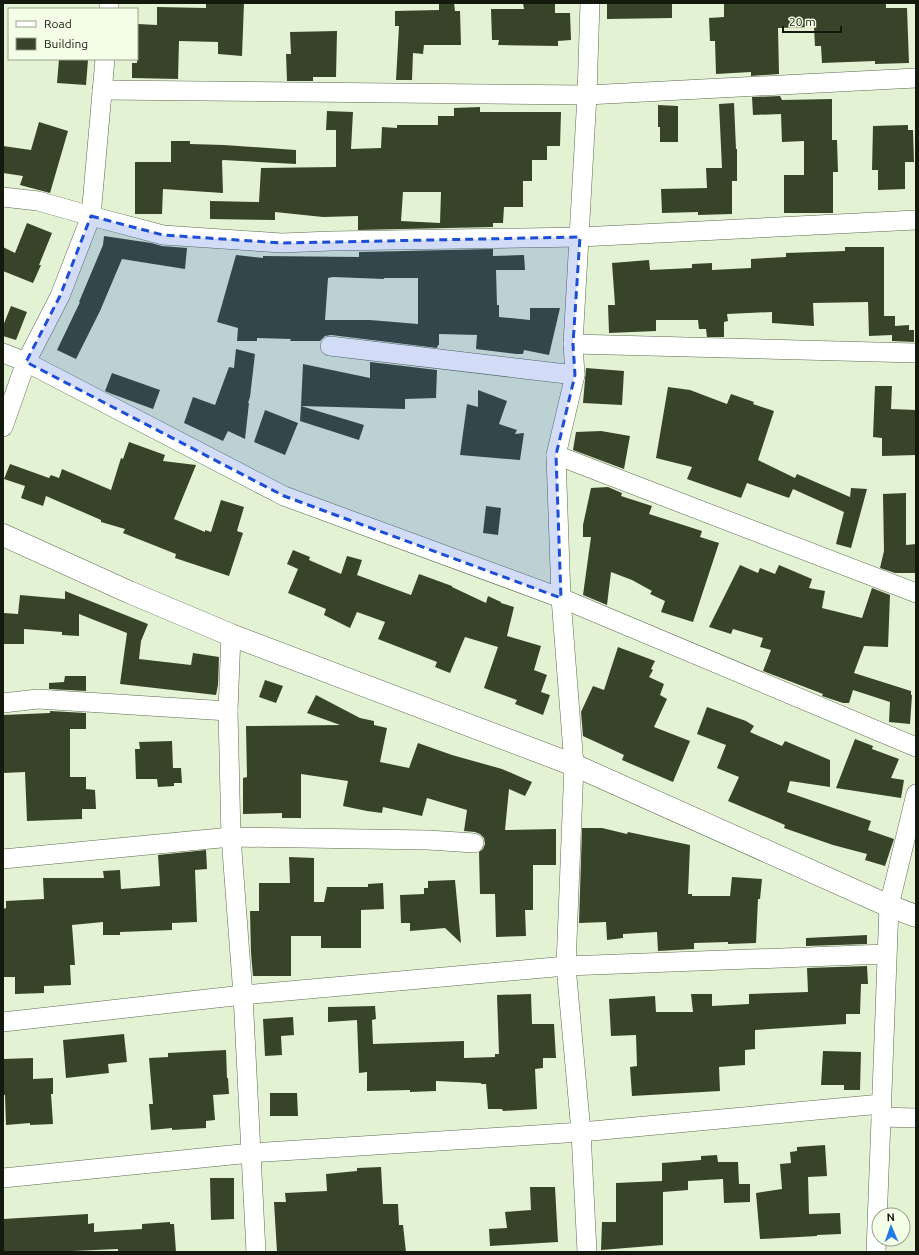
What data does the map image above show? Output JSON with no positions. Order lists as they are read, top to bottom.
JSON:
{
  "legend": ["Road", "Building"],
  "scale_bar": "20 m",
  "north": "top"
}
